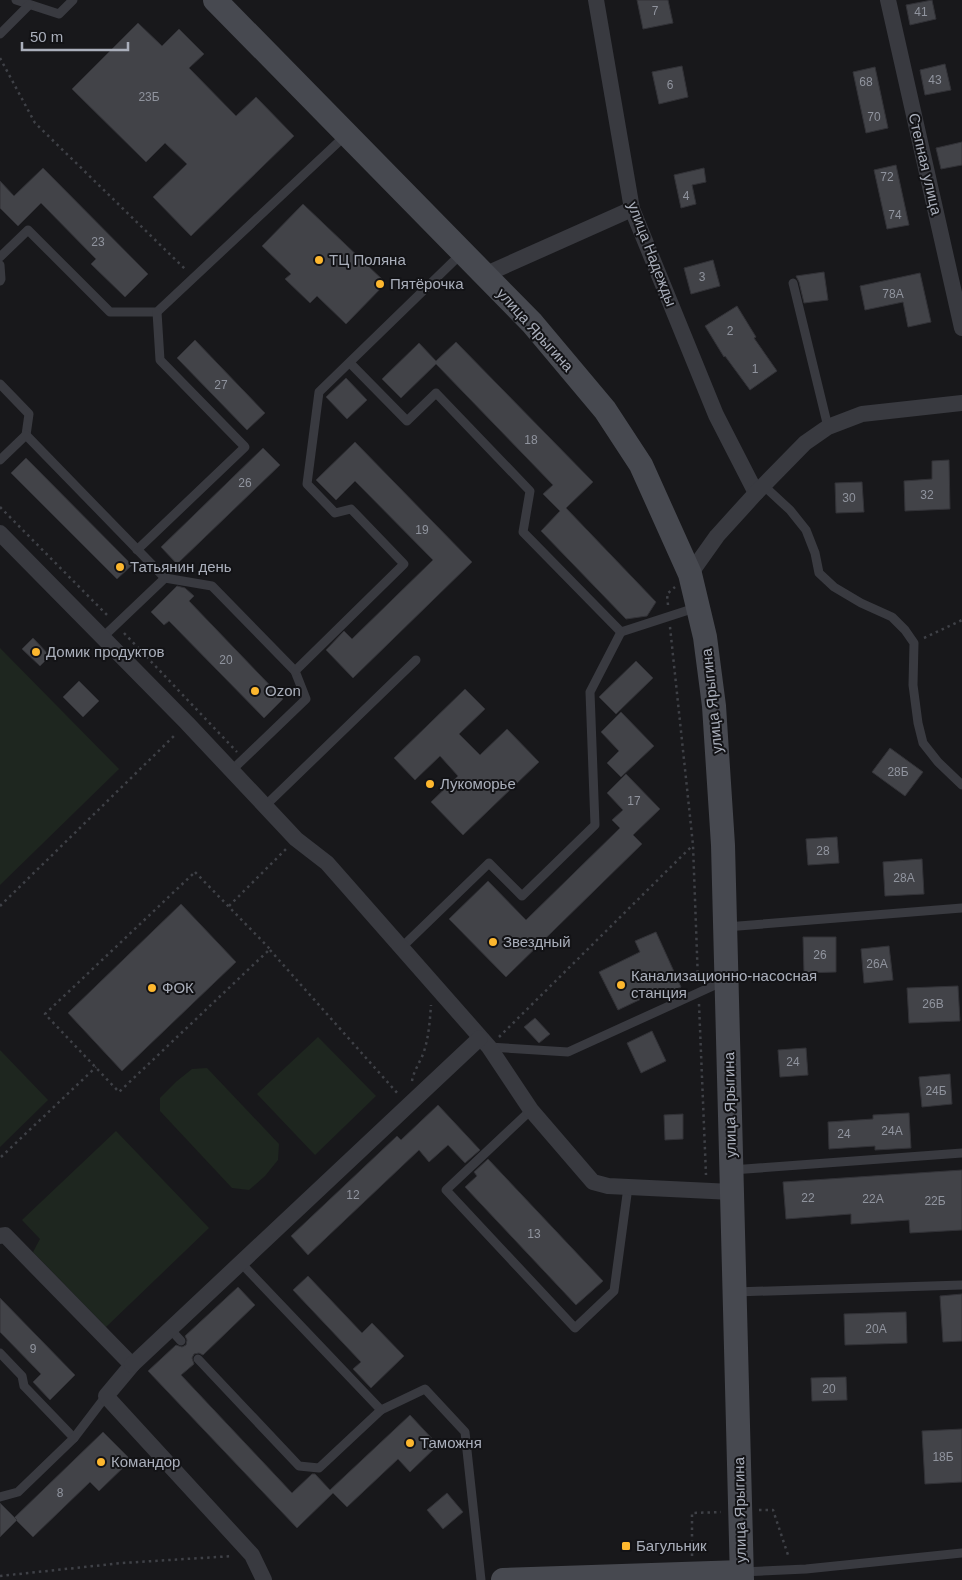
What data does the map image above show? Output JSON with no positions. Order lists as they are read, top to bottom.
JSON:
{
  "streets": {
    "street": ["Степная улица", "улица Надежды", "улица Ярыгина"]
  },
  "places": {
    "other": [
      "ТЦ Поляна",
      "Пятёрочка",
      "Татьянин день",
      "Домик продуктов",
      "Ozon",
      "Лукоморье",
      "Звездный",
      "Канализационно-насосная станция",
      "ФОК",
      "Таможня",
      "Командор"
    ],
    "transit": ["Багульник"]
  },
  "house_numbers": [
    "7",
    "41",
    "43",
    "68",
    "6",
    "23Б",
    "70",
    "72",
    "4",
    "74",
    "23",
    "3",
    "78А",
    "2",
    "1",
    "27",
    "18",
    "26",
    "32",
    "30",
    "19",
    "20",
    "28Б",
    "17",
    "28",
    "28А",
    "26",
    "26А",
    "26В",
    "24",
    "24Б",
    "24А",
    "24",
    "12",
    "22",
    "22А",
    "22Б",
    "13",
    "20А",
    "9",
    "20",
    "18Б",
    "8"
  ],
  "scale_bar": "50 m"
}
